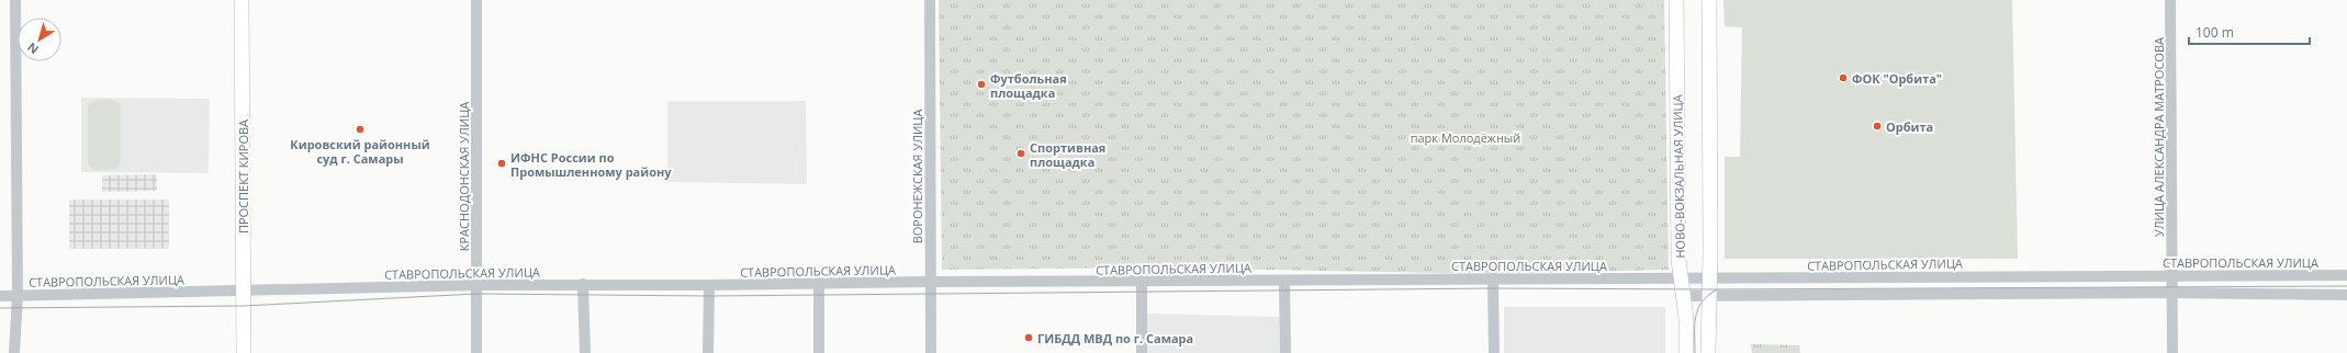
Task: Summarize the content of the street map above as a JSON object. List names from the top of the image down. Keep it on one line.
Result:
{"streets":{"main road":["ПРОСПЕКТ КИРОВА","НОВО-ВОКЗАЛЬНАЯ УЛИЦА"],"street":["УЛИЦА АЛЕКСАНДРА МАТРОСОВА","КРАСНОДОНСКАЯ УЛИЦА","ВОРОНЕЖСКАЯ УЛИЦА","СТАВРОПОЛЬСКАЯ УЛИЦА"]},"crossings":[["УЛИЦА АЛЕКСАНДРА МАТРОСОВА","СТАВРОПОЛЬСКАЯ УЛИЦА"],["ПРОСПЕКТ КИРОВА","СТАВРОПОЛЬСКАЯ УЛИЦА"],["КРАСНОДОНСКАЯ УЛИЦА","СТАВРОПОЛЬСКАЯ УЛИЦА"],["ВОРОНЕЖСКАЯ УЛИЦА","СТАВРОПОЛЬСКАЯ УЛИЦА"],["НОВО-ВОКЗАЛЬНАЯ УЛИЦА","СТАВРОПОЛЬСКАЯ УЛИЦА"]],"parks":["парк Молодёжный"],"places":["ФОК \"Орбита\"","Футбольная площадка","Орбита","Кировский районный суд г. Самары","Спортивная площадка","ИФНС России по Промышленному району","ГИБДД МВД по г. Самара"],"scale_bar":"100 m","north":"bottom left"}
